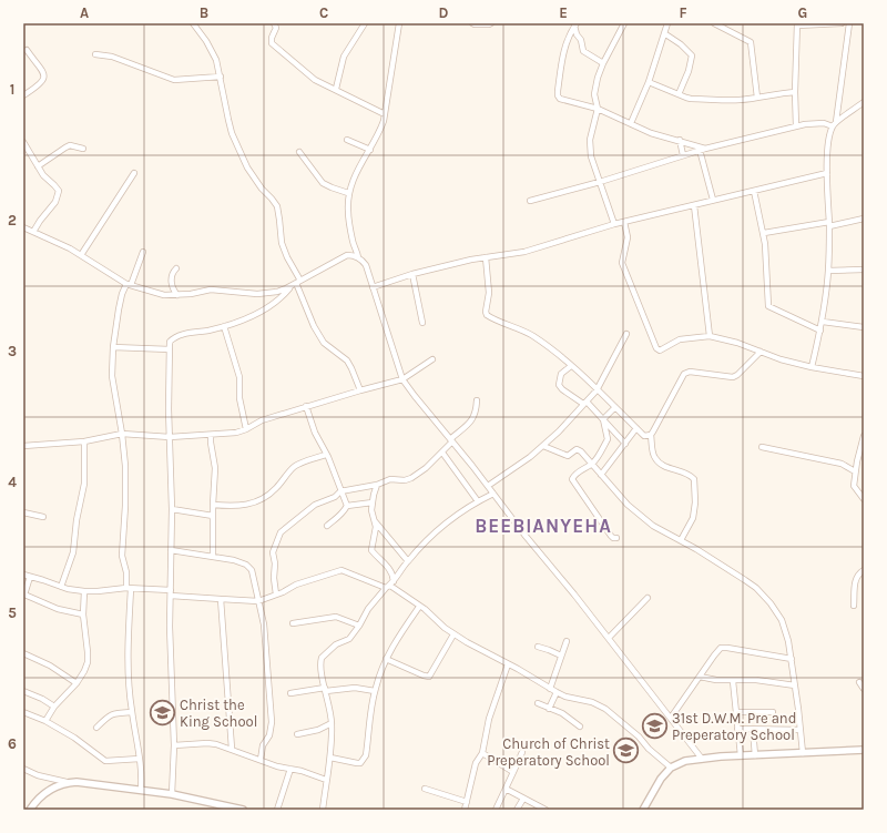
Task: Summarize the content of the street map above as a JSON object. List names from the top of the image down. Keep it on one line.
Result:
{"districts":["BEEBIANYEHA"],"places":{"school or university":["Christ the King School","31st D.W.M. Pre and Preperatory School","Church of Christ Preperatory School"]},"grid":{"columns":["A","B","C","D","E","F","G"],"rows":["1","2","3","4","5","6"]}}
